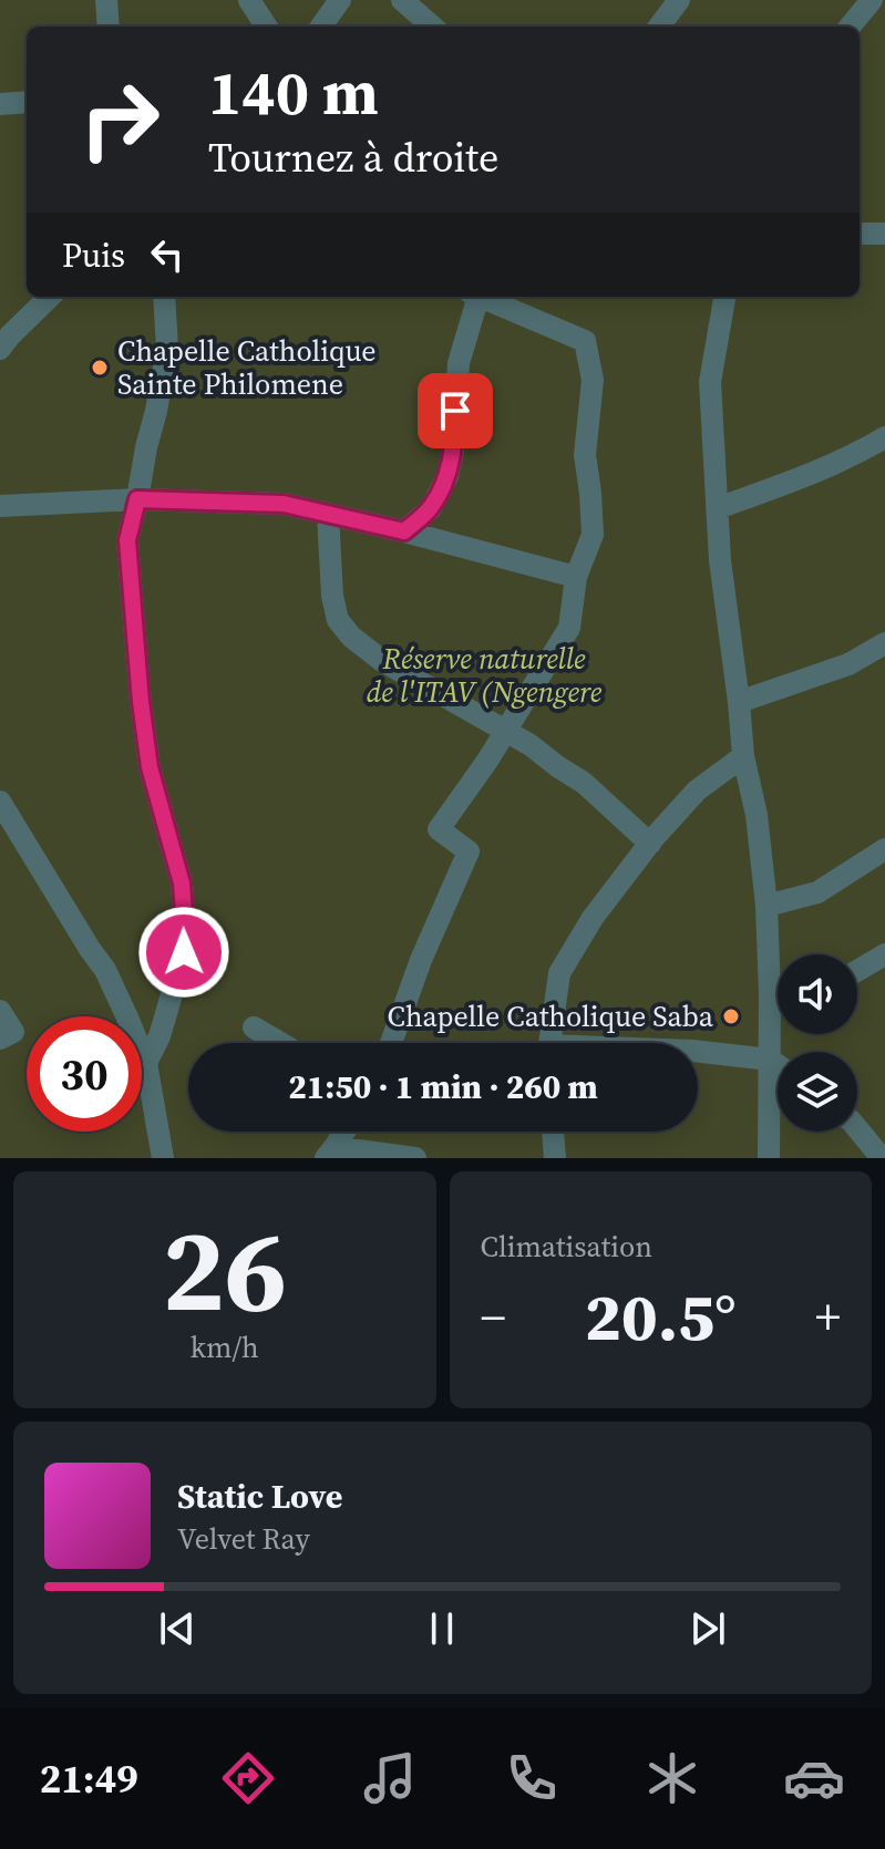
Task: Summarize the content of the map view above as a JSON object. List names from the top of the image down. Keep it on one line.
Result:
{"parks":["Réserve naturelle de l'ITAV (Ngengere"],"places":["Chapelle Catholique Sainte Philomene","Chapelle Catholique Saba"],"page":{"turn":["140 m","Tournez à droite"],"then":"Puis","limit":"30","trip":"21:50 · 1 min · 260 m","tile":[["26","km/h"],"Climatisation"],"heat":["−","20.5°","+"],"song":["Static Love","Velvet Ray"],"tabs":"21:49"}}
